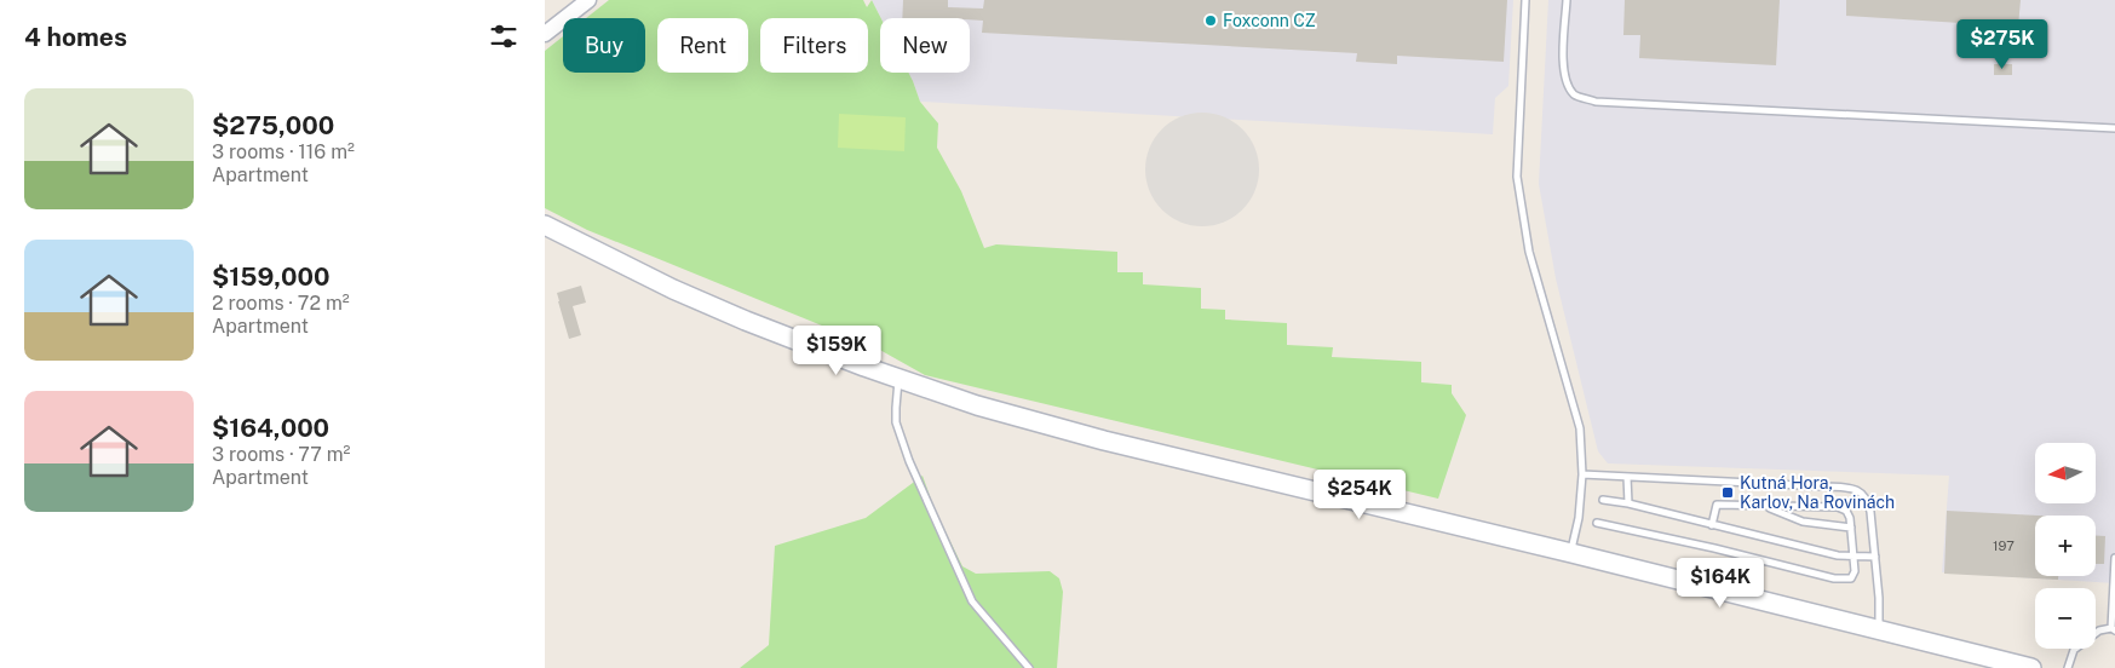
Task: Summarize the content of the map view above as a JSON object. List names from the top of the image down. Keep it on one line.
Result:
{"places":{"other":["Foxconn CZ"],"transit":["Kutná Hora, Karlov, Na Rovinách"]},"house_numbers":["197"],"north":"left","page":{"heading":"4 homes","chip":["Buy","Rent","Filters","New"],"price":["$275K","$159K","$254K","$164K"],"list":[{"name":"$275,000","note":"3 rooms · 116 m² · Apartment"},{"name":"$159,000","note":"2 rooms · 72 m² · Apartment"},{"name":"$164,000","note":"3 rooms · 77 m² · Apartment"}],"map_buttons":["+","−"]}}
